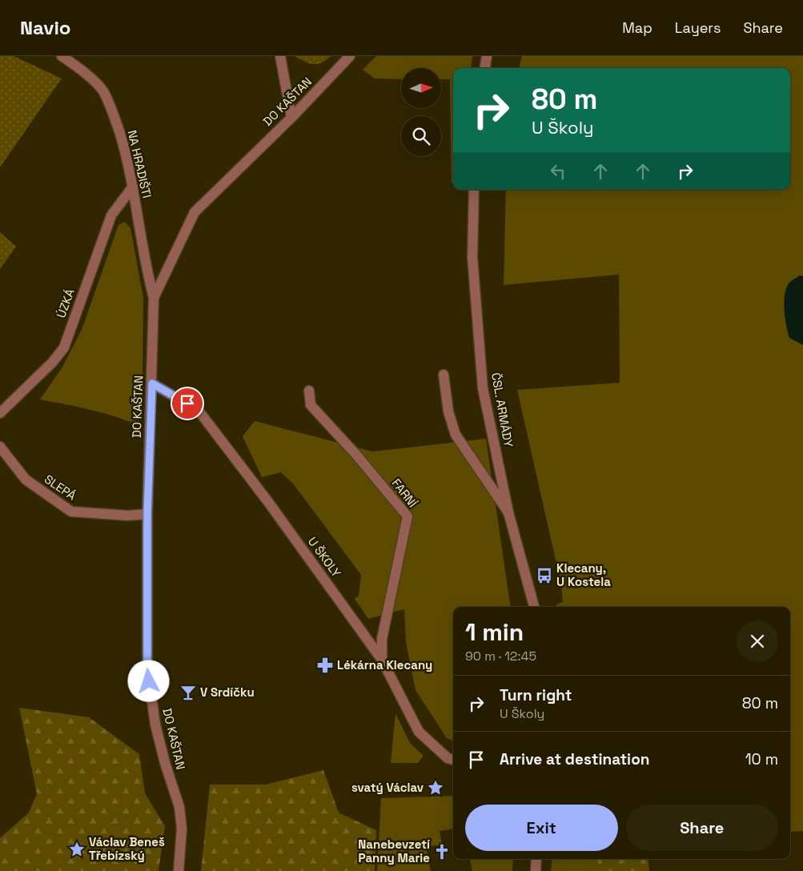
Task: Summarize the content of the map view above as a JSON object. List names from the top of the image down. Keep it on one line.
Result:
{"streets":{"street":["DO KAŠTAN","NA HRADIŠTI","ÚZKÁ","ČSL. ARMÁDY","SLEPÁ","FARNÍ","U ŠKOLY"]},"crossings":[["DO KAŠTAN","NA HRADIŠTI"],["DO KAŠTAN","SLEPÁ"],["DO KAŠTAN","U ŠKOLY"],["NA HRADIŠTI","ÚZKÁ"],["FARNÍ","U ŠKOLY"]],"places":{"bus stop":["Klecany, U Kostela"],"pharmacy":["Lékárna Klecany"],"bar":["V Srdíčku"],"place":["svatý Václav","Václav Beneš Třebízský"],"church":["Nanebevzetí Panny Marie"]},"north":"right","page":{"header":"Navio","nav":["Map","Layers","Share"],"turn":["80 m","U Školy"],"heading":["1 min","90 m · 12:45"],"list":[{"name":"Turn right","note":"U Školy","value":"80 m"},{"name":"Arrive at destination","value":"10 m"}],"buttons":["Exit","Share"]}}
